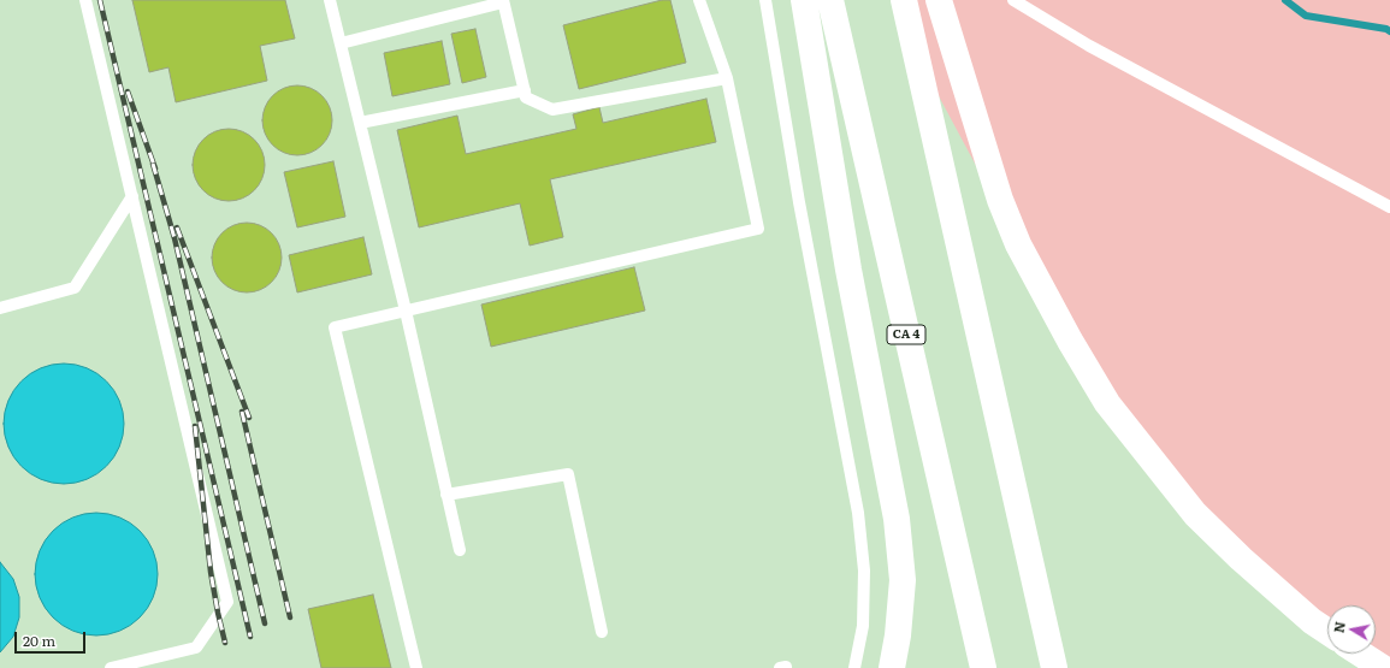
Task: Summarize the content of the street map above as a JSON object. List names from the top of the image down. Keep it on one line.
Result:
{"streets":{"highway":["CA 4"]},"scale_bar":"20 m","north":"left"}
